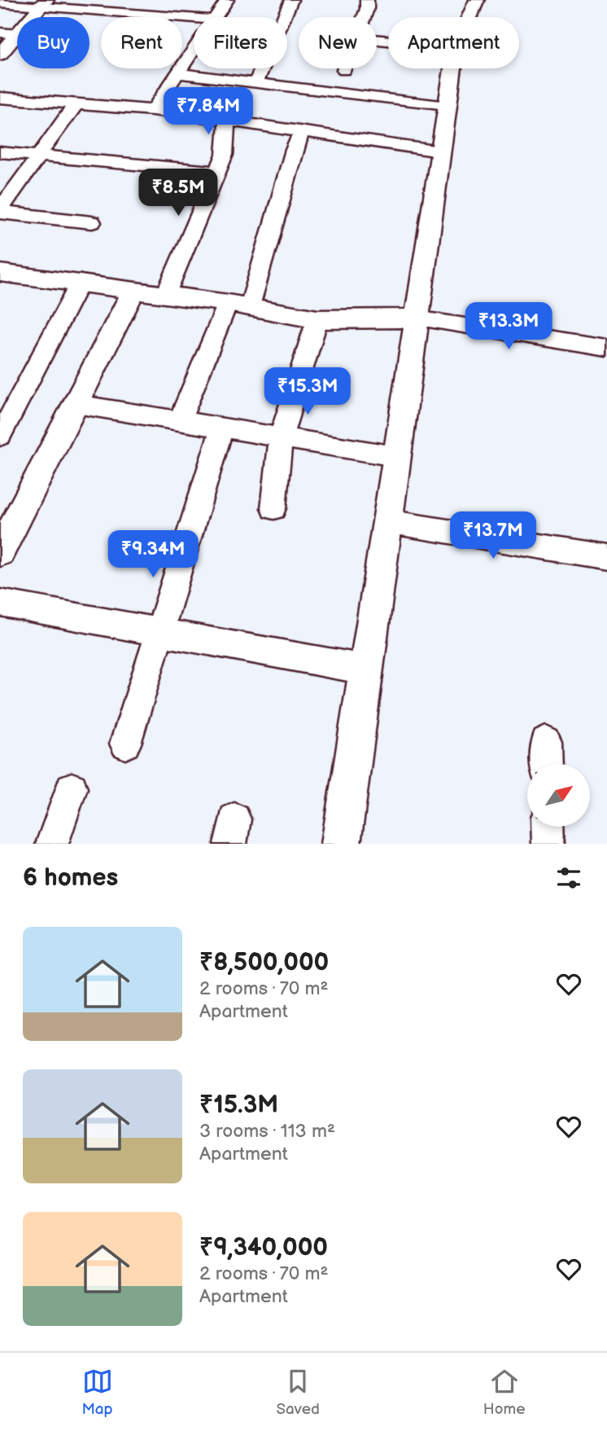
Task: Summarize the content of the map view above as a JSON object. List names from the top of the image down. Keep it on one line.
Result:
{"north":"top right","page":{"chip":["Buy","Rent","Filters","New","Apartment"],"price":["₹7.84M","₹8.5M","₹13.3M","₹15.3M","₹13.7M","₹9.34M"],"heading":"6 homes","list":[{"name":"₹8,500,000","note":"2 rooms · 70 m² · Apartment"},{"name":"₹15.3M","note":"3 rooms · 113 m² · Apartment"},{"name":"₹9,340,000","note":"2 rooms · 70 m² · Apartment"}],"tabs":["Map","Saved","Home"]}}
